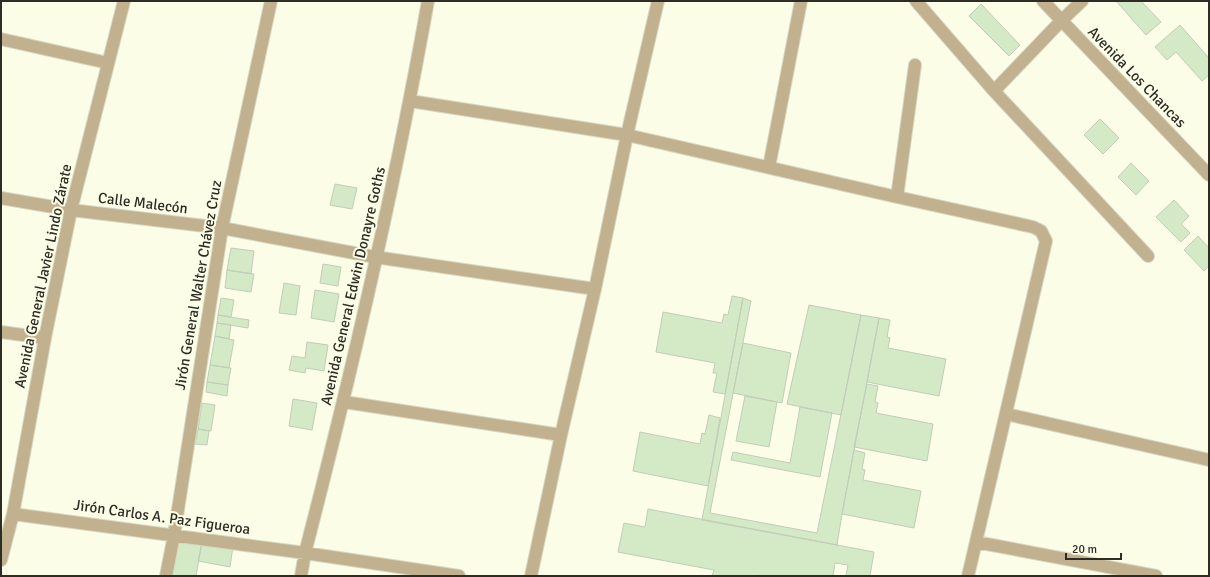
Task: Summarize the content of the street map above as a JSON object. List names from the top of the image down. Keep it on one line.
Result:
{"streets":{"street":["Avenida Los Chancas","Calle Malecón","Avenida General Javier Lindo Zárate","Jirón General Walter Chávez Cruz","Avenida General Edwin Donayre Goths","Jirón Carlos A. Paz Figueroa"]},"crossings":[["Calle Malecón","Avenida General Javier Lindo Zárate"],["Calle Malecón","Jirón General Walter Chávez Cruz"],["Calle Malecón","Avenida General Edwin Donayre Goths"],["Avenida General Javier Lindo Zárate","Jirón Carlos A. Paz Figueroa"],["Jirón General Walter Chávez Cruz","Jirón Carlos A. Paz Figueroa"],["Avenida General Edwin Donayre Goths","Jirón Carlos A. Paz Figueroa"]],"scale_bar":"20 m"}
